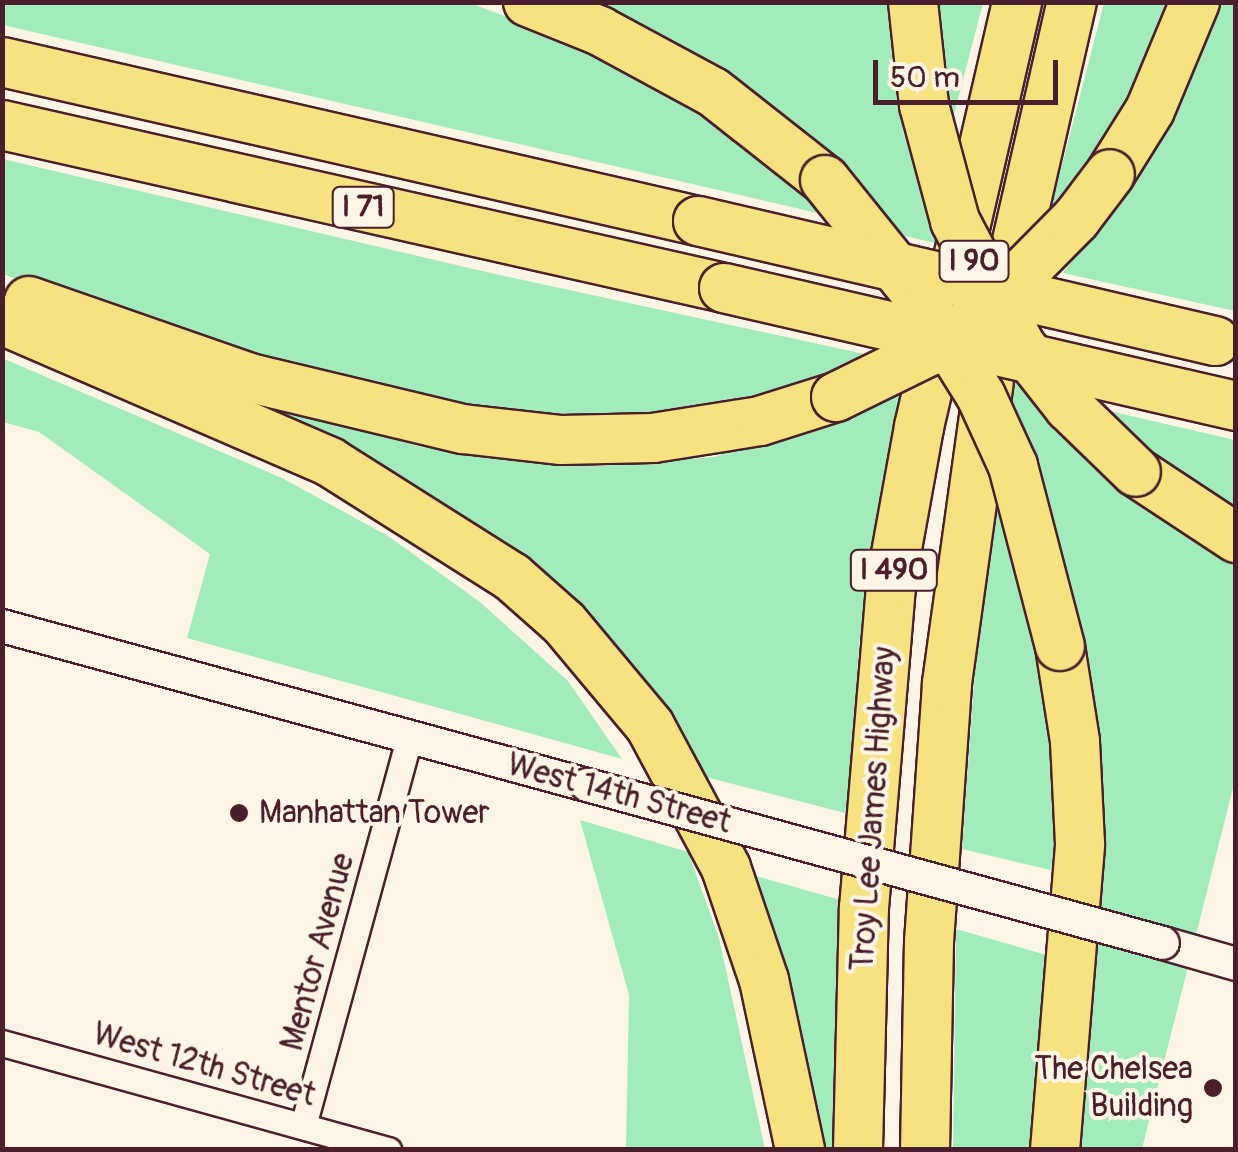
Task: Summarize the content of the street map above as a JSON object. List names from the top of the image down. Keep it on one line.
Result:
{"streets":{"highway":["I 71","I 90","I 490","Troy Lee James Highway"],"street":["West 14th Street","Mentor Avenue","West 12th Street"]},"crossings":[["West 14th Street","Mentor Avenue"],["Mentor Avenue","West 12th Street"]],"places":["Manhattan Tower","The Chelsea Building"],"scale_bar":"50 m"}
